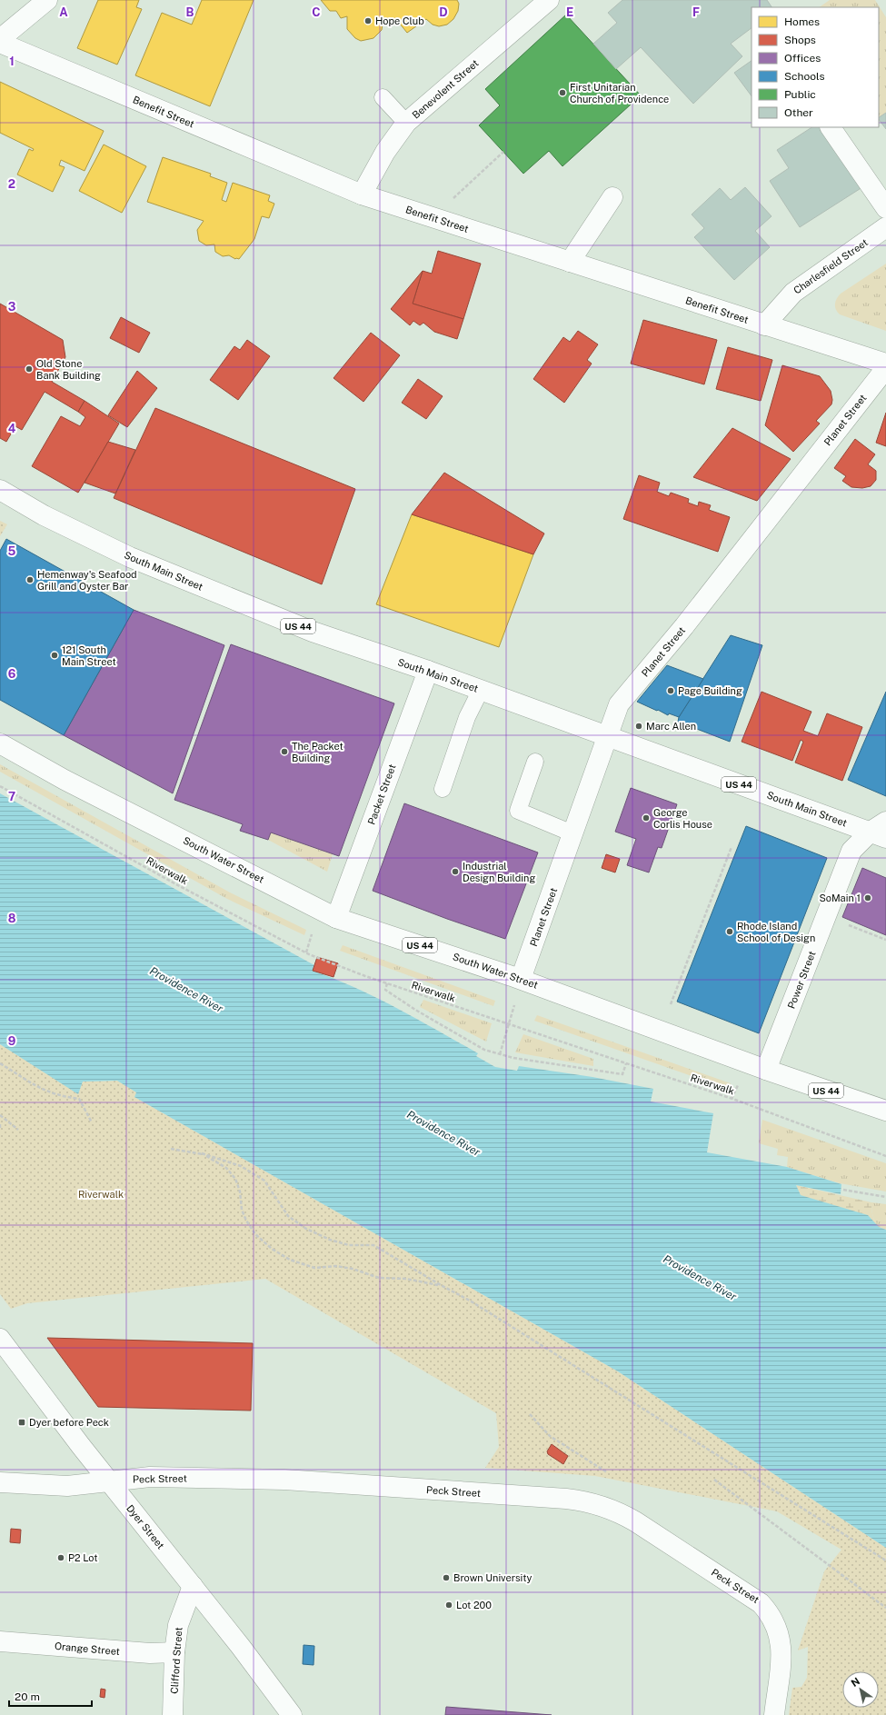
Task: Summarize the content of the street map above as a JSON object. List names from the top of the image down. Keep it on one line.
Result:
{"streets":{"street":["Benevolent Street","Benefit Street","Charlesfield Street","Planet Street","South Main Street","US 44","Packet Street","South Water Street","Power Street","Peck Street","Dyer Street","Orange Street","Clifford Street"],"path":["Riverwalk"]},"crossings":[["Benevolent Street","Benefit Street"],["Benefit Street","Charlesfield Street"],["Planet Street","South Main Street"],["Planet Street","South Water Street"],["South Main Street","Packet Street"],["South Main Street","Power Street"],["Packet Street","South Water Street"],["South Water Street","Power Street"],["Peck Street","Dyer Street"],["Dyer Street","Clifford Street"],["Orange Street","Clifford Street"]],"water":["Providence River"],"parks":["Riverwalk"],"places":{"other":["Hope Club","First Unitarian Church of Providence","Old Stone Bank Building","Hemenway's Seafood Grill and Oyster Bar","121 South Main Street","Page Building","Marc Allen","The Packet Building","George Corlis House","Industrial Design Building","SoMain 1","Rhode Island School of Design","P2 Lot","Brown University","Lot 200"],"transit":["Dyer before Peck"]},"legend":["Homes","Shops","Offices","Schools","Public","Other"],"scale_bar":"20 m","north":"top left","grid":{"columns":["A","B","C","D","E","F"],"rows":["1","2","3","4","5","6","7","8","9"]}}
